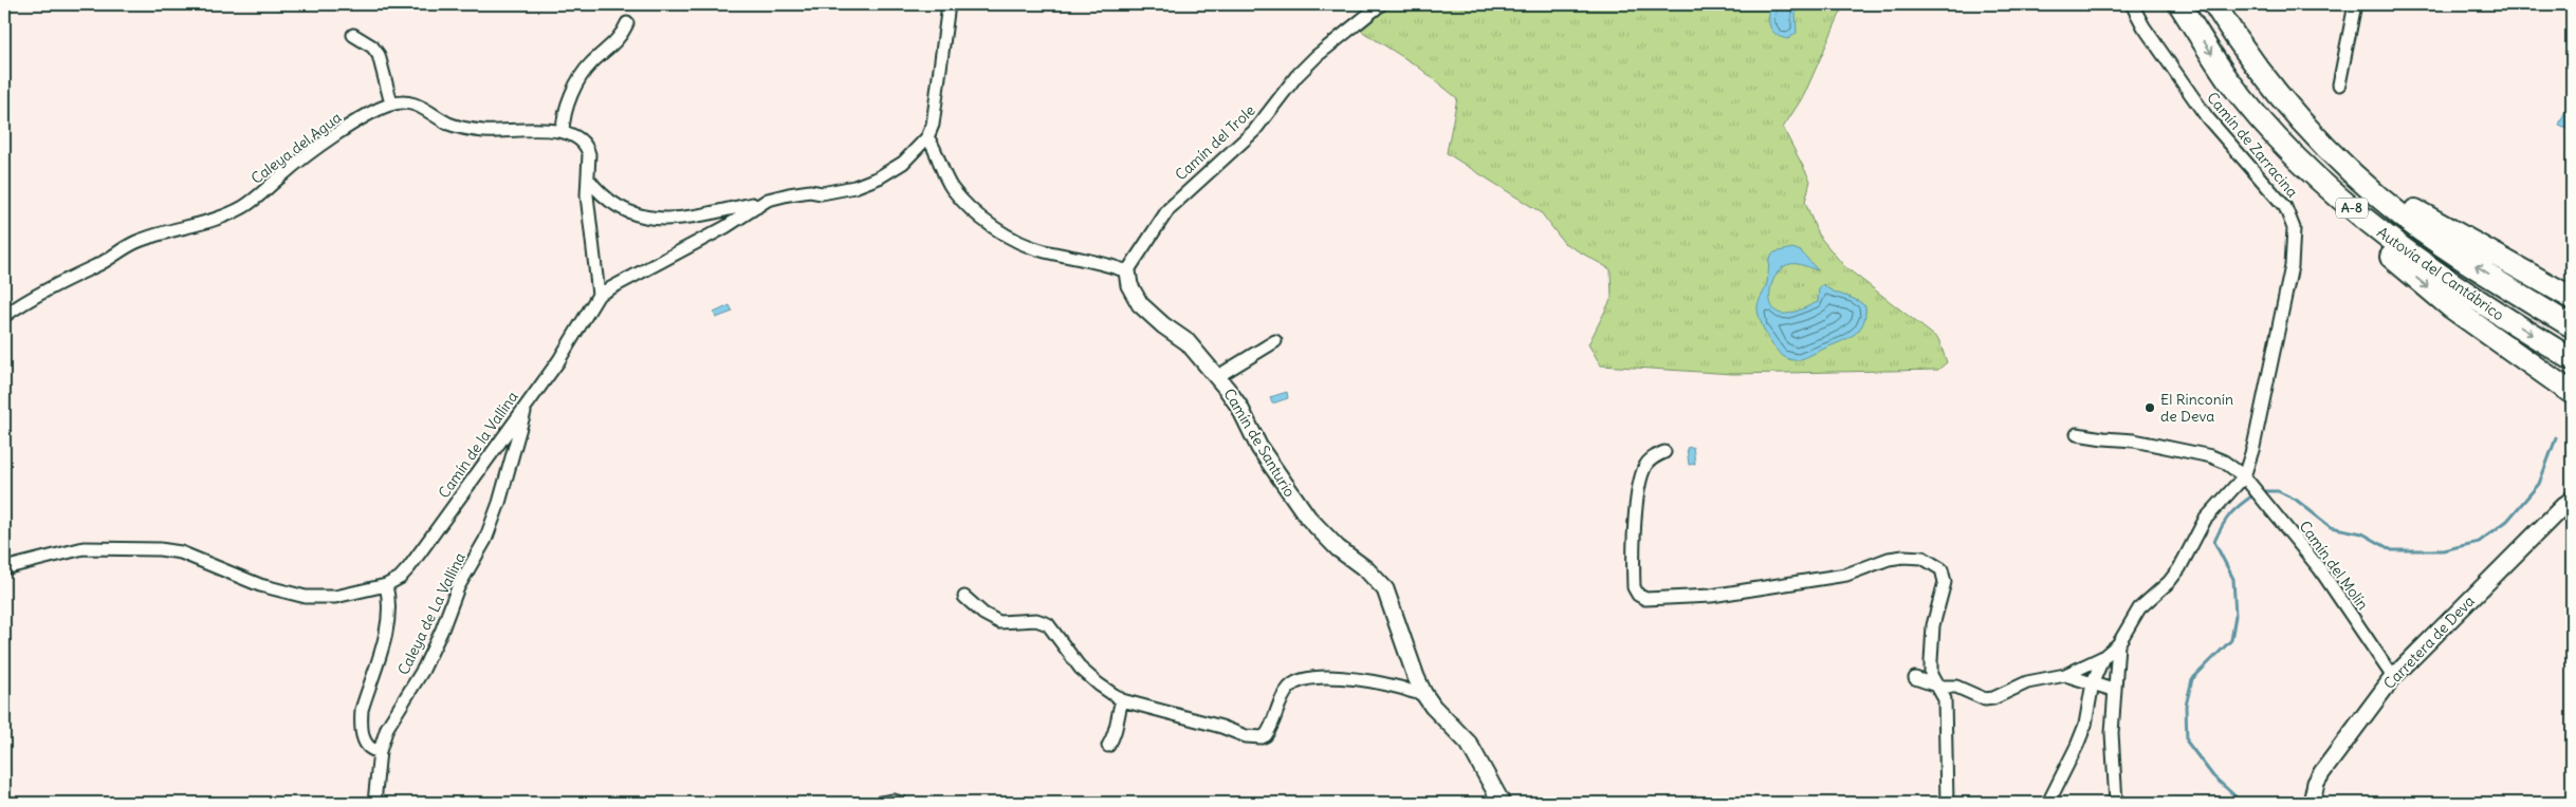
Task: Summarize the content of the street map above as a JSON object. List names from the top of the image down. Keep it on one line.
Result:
{"streets":{"highway":["A-8","Autovía del Cantábrico"],"street":["Camín del Trole","Camín de Zarracina","Caleya del Agua","Camín de Santurio","Camín de la Vallina","Camín del Molín","Caleya de La Vallina","Carretera de Deva"]},"crossings":[["Camín del Trole","Camín de Santurio"],["Camín de Zarracina","Camín del Molín"],["Camín de la Vallina","Caleya de La Vallina"],["Camín del Molín","Carretera de Deva"]],"places":["El Rinconín de Deva"]}
